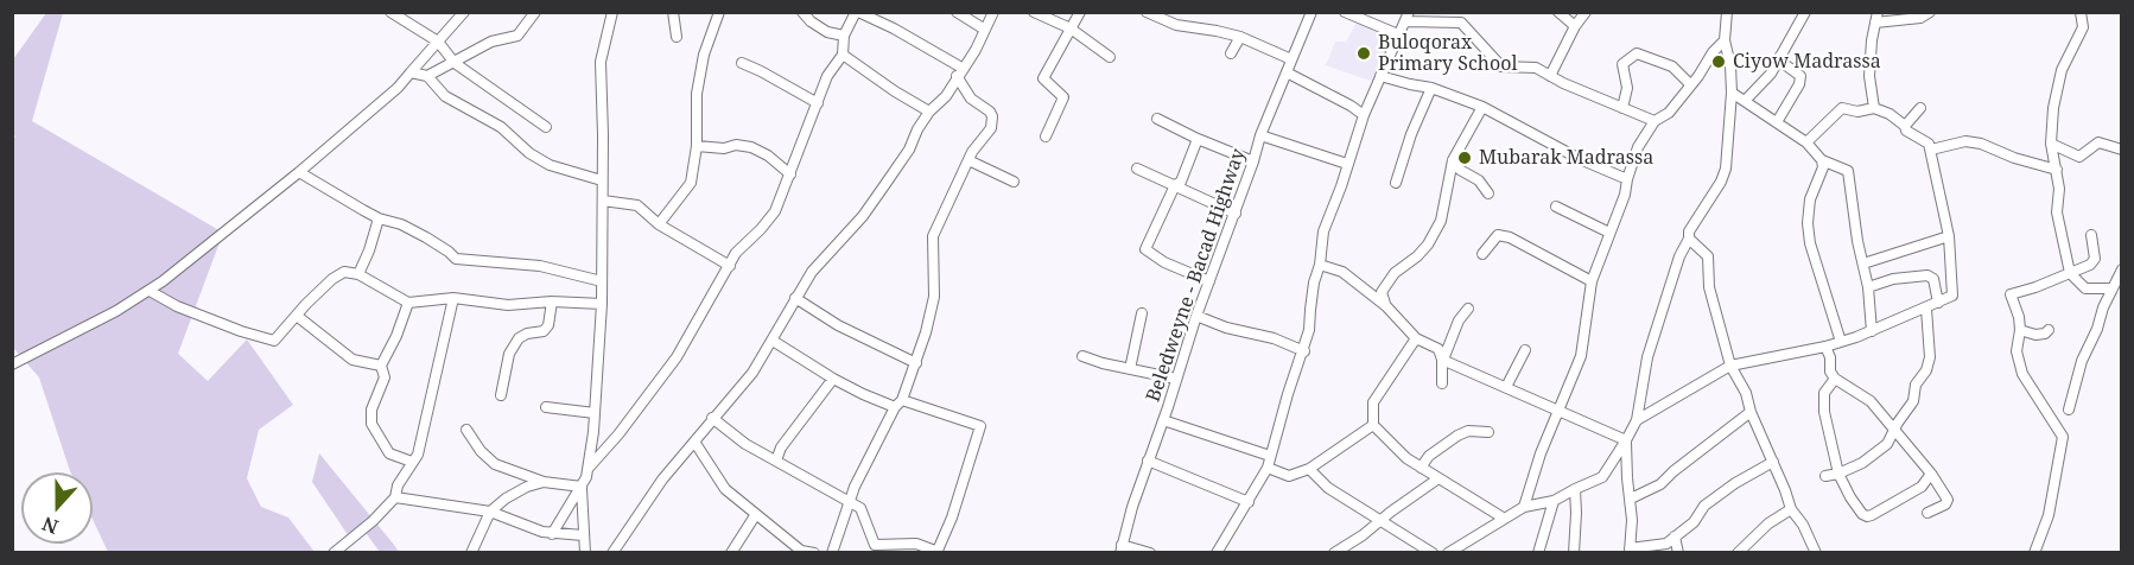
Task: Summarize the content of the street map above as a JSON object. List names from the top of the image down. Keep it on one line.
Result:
{"streets":{"street":["Beledweyne - Bacad Highway"]},"places":["Buloqorax Primary School","Ciyow Madrassa","Mubarak Madrassa"],"north":"bottom"}
